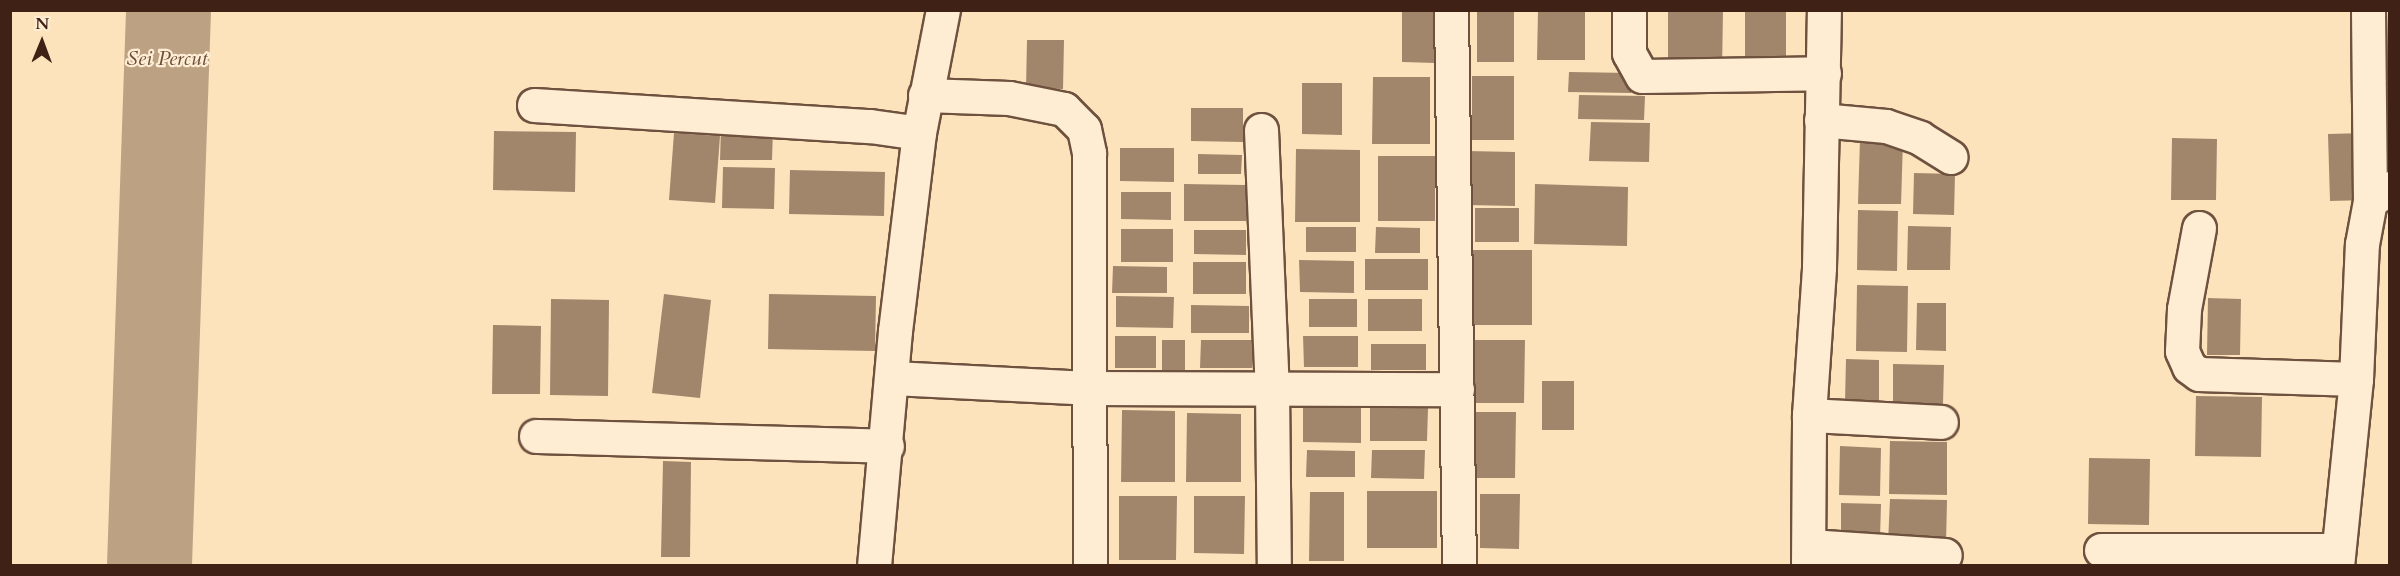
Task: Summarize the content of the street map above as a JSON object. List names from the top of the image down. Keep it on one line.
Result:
{"water":["Sei Percut"],"north":"top"}
